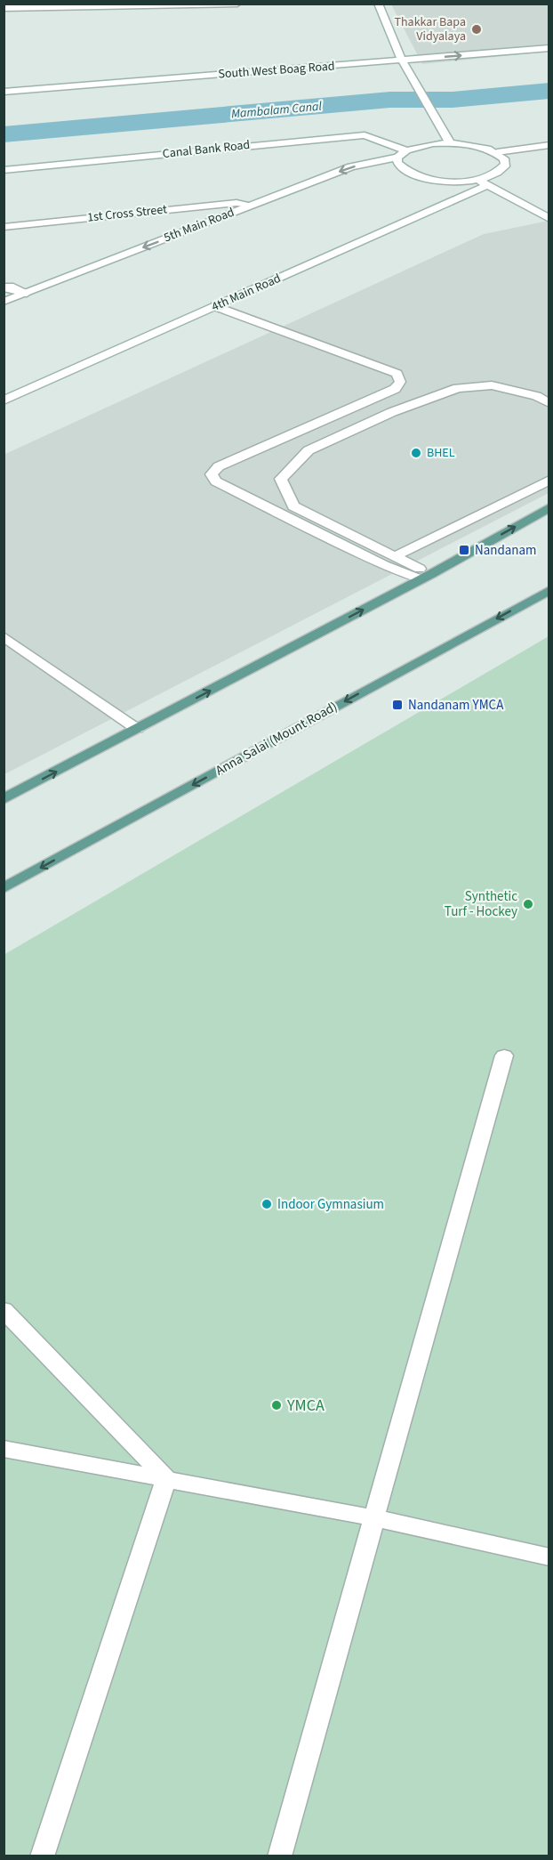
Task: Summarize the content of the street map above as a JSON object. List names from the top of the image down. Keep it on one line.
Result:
{"streets":{"main road":["Anna Salai (Mount Road)"],"street":["South West Boag Road","Canal Bank Road","1st Cross Street","5th Main Road","4th Main Road"]},"crossings":[["1st Cross Street","5th Main Road"]],"one_way":["5th Main Road"],"water":["Mambalam Canal"],"places":{"other":["Thakkar Bapa Vidyalaya","BHEL","Synthetic Turf - Hockey","Indoor Gymnasium","YMCA"],"transit":["Nandanam","Nandanam YMCA"]}}
